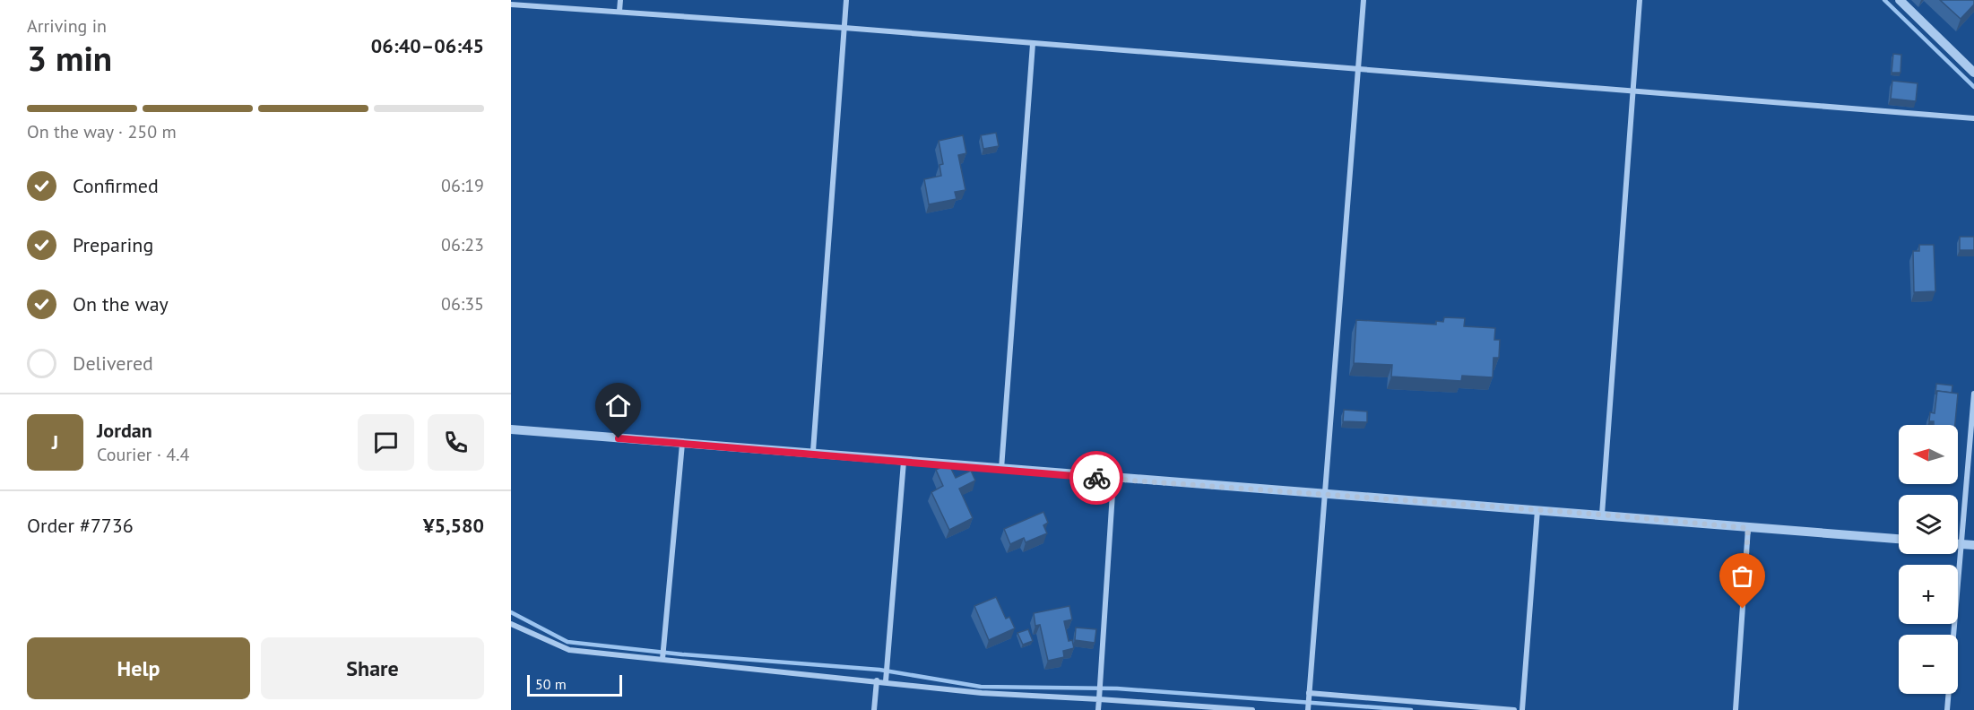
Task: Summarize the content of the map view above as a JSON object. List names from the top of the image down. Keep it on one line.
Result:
{"scale_bar":"50 m","north":"left","page":{"heading":["3 min","Arriving in","06:40–06:45"],"panel":["Jordan","Courier · 4.4","Order #7736","¥5,580"],"bar":"On the way · 250 m","list":[["Confirmed","06:19"],["Preparing","06:23"],["On the way","06:35"],"Delivered"],"round":"J","map_buttons":["+","−"],"buttons":["Help","Share"],"scale":"50 m"}}
